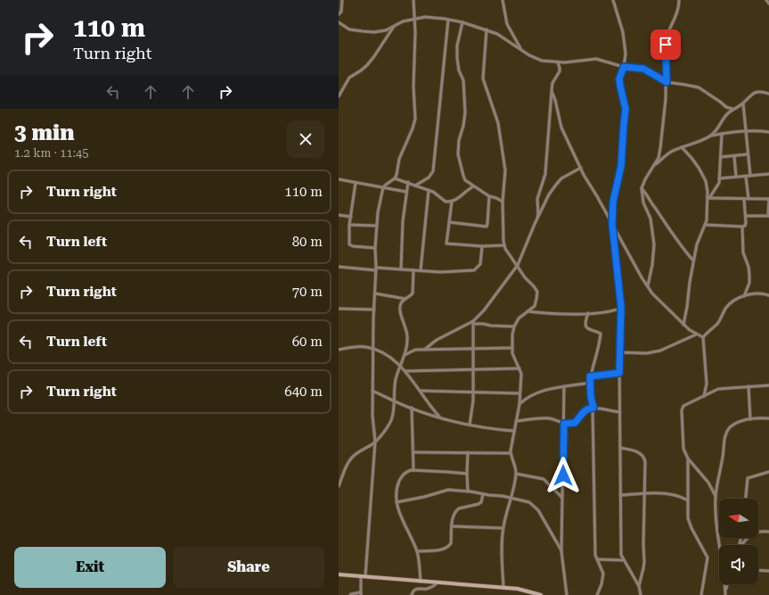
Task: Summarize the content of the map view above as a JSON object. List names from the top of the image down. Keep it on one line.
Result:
{"north":"left","page":{"turn":["110 m","Turn right"],"heading":["3 min","1.2 km · 11:45"],"list":[{"name":"Turn right","value":"110 m"},{"name":"Turn left","value":"80 m"},{"name":"Turn right","value":"70 m"},{"name":"Turn left","value":"60 m"},{"name":"Turn right","value":"640 m"}],"buttons":["Exit","Share"]}}
